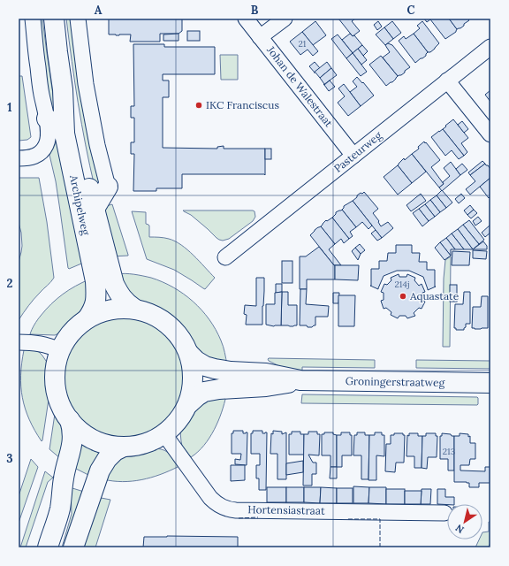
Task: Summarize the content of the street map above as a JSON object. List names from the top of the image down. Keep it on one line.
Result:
{"streets":{"main road":["Archipelweg","Groningerstraatweg"],"street":["Johan de Walestraat","Pasteurweg","Hortensiastraat"]},"crossings":[["Johan de Walestraat","Pasteurweg"]],"places":["IKC Franciscus","Aquastate"],"house_numbers":["21","214j","213"],"north":"bottom left","grid":{"columns":["A","B","C"],"rows":["1","2","3"]}}
